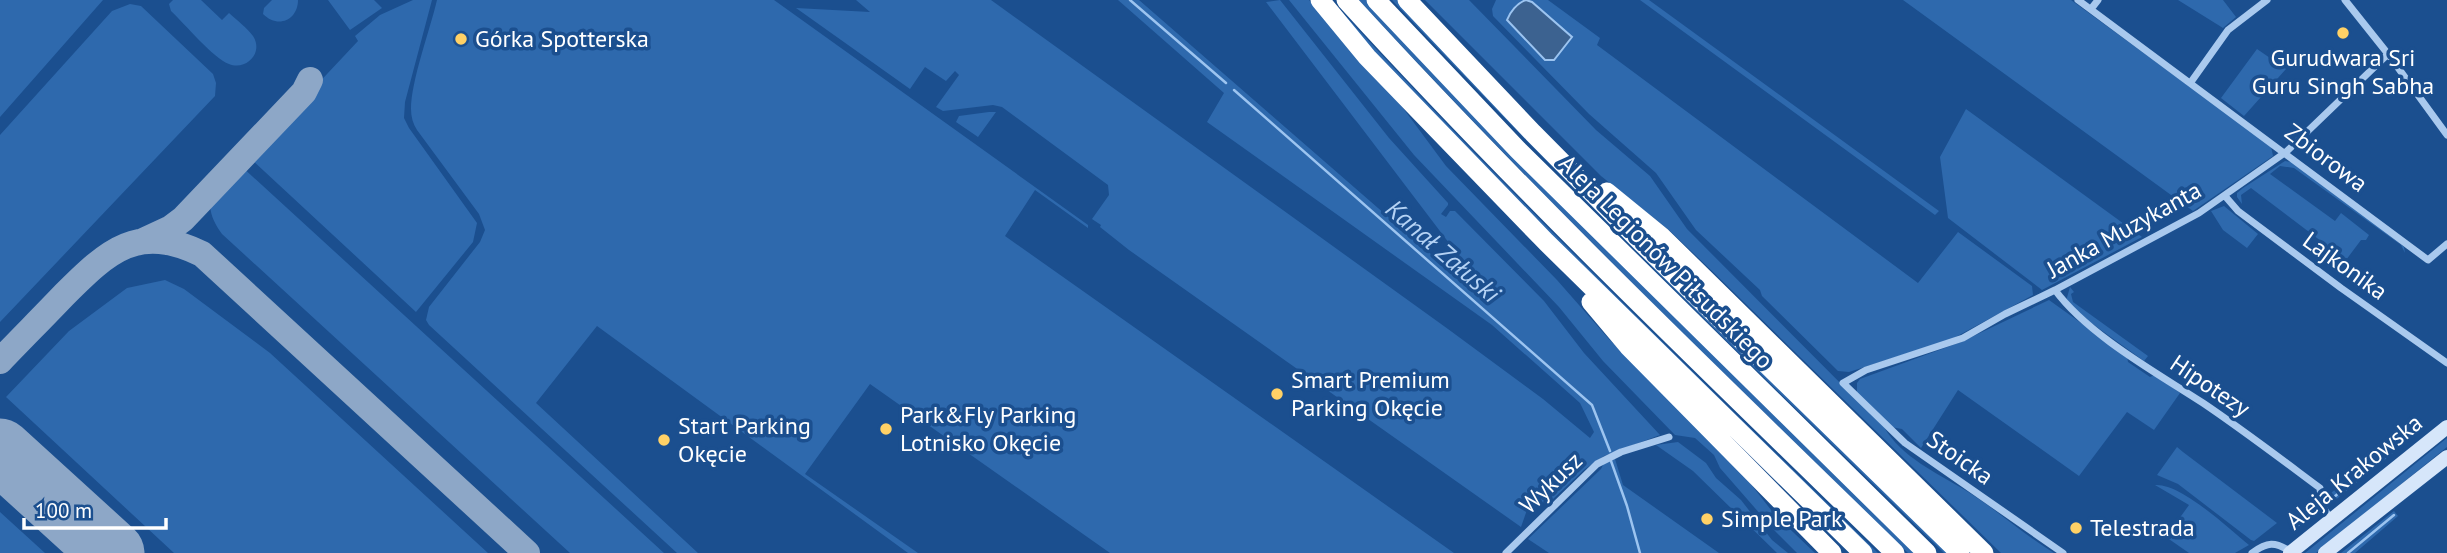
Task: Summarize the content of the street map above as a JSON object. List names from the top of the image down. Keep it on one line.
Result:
{"streets":{"highway":["Aleja Legionów Piłsudskiego"],"main road":["Aleja Krakowska"],"street":["Zbiorowa","Janka Muzykanta","Lajkonika","Hipotezy","Stoicka","Wykusz"]},"crossings":[["Zbiorowa","Janka Muzykanta"],["Janka Muzykanta","Lajkonika"],["Janka Muzykanta","Hipotezy"],["Janka Muzykanta","Stoicka"],["Hipotezy","Aleja Krakowska"]],"water":["Kanał Załuski"],"places":["Gurudwara Sri Guru Singh Sabha","Górka Spotterska","Smart Premium Parking Okęcie","Park&Fly Parking Lotnisko Okęcie","Start Parking Okęcie","Simple Park","Telestrada"],"scale_bar":"100 m"}
